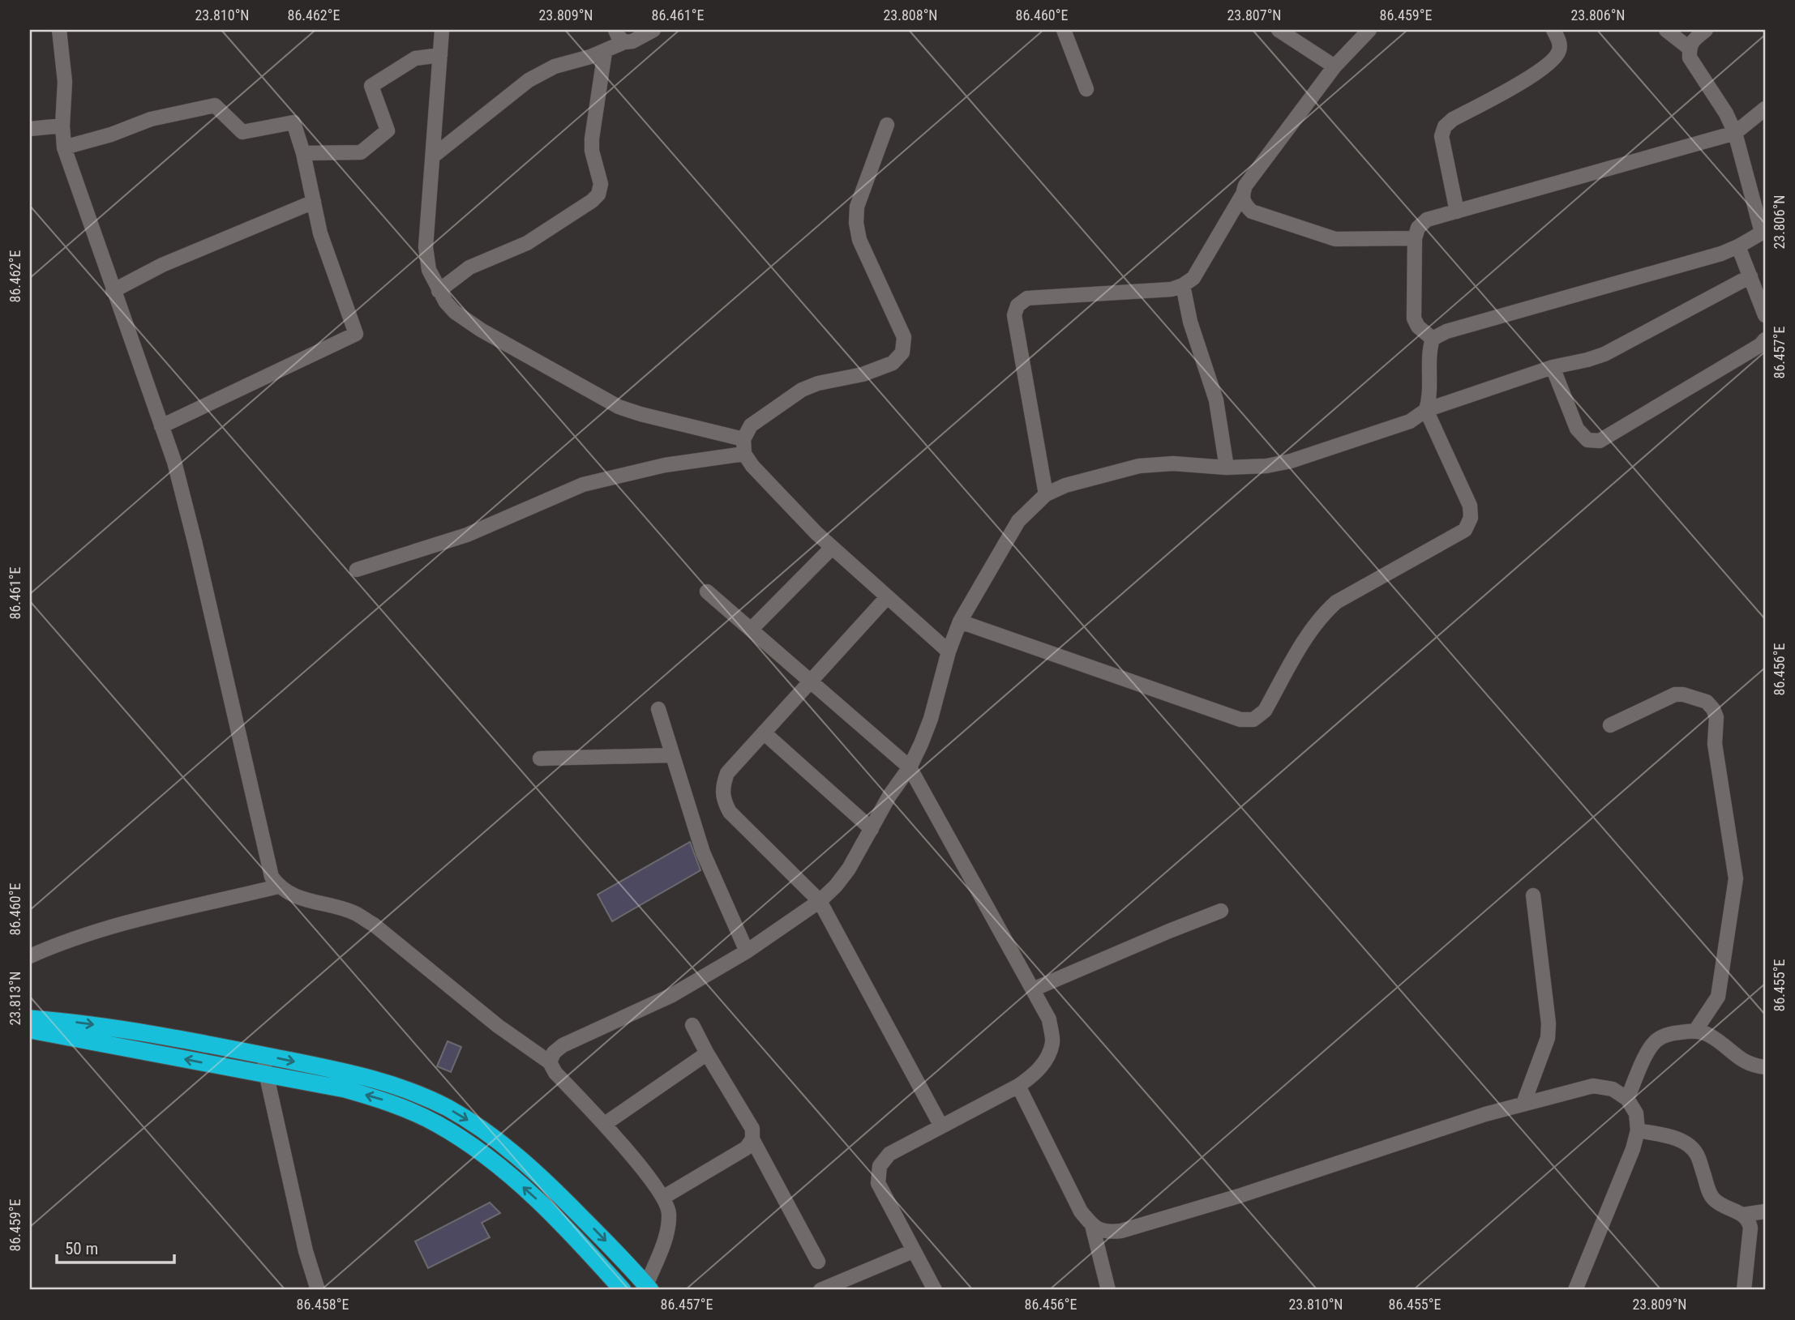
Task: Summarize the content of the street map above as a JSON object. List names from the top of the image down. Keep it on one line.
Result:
{"scale_bar":"50 m","coordinates":["23.810°N","86.462°E","23.809°N","86.461°E","23.808°N","86.460°E","23.807°N","86.459°E","23.806°N","86.457°E","86.456°E","86.455°E","23.813°N","86.458°E"]}
